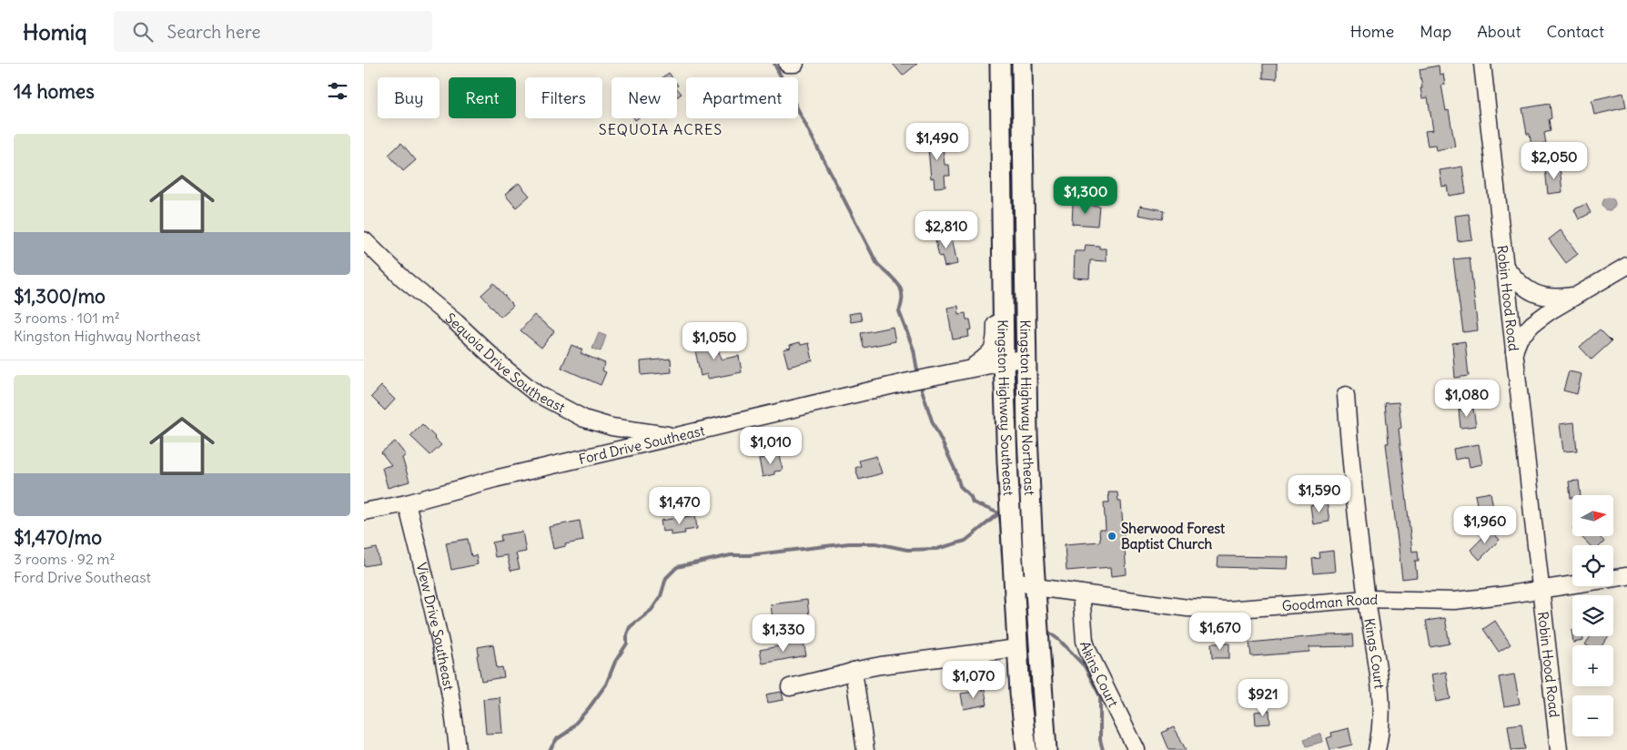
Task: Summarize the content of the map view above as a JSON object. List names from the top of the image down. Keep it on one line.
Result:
{"streets":{"main road":["Kingston Highway Southeast","Kingston Highway Northeast"],"street":["Robin Hood Road","Sequoia Drive Southeast","Ford Drive Southeast","Goodman Road","View Drive Southeast","Kings Court","Akins Court"]},"crossings":[["Robin Hood Road","Goodman Road"],["Sequoia Drive Southeast","Ford Drive Southeast"],["Kingston Highway Southeast","Ford Drive Southeast"],["Kingston Highway Southeast","Goodman Road"],["Kingston Highway Northeast","Ford Drive Southeast"],["Kingston Highway Northeast","Goodman Road"],["Ford Drive Southeast","View Drive Southeast"],["Goodman Road","Kings Court"],["Goodman Road","Akins Court"]],"districts":["SEQUOIA ACRES"],"places":["Sherwood Forest Baptist Church"],"north":"right","page":{"header":"Homiq","search":"Search here","nav":["Home","Map","About","Contact"],"heading":"14 homes","chip":["Buy","Rent","Filters","New","Apartment"],"list":[{"name":"$1,300/mo","note":"3 rooms · 101 m² · Kingston Highway Northeast"},{"name":"$1,470/mo","note":"3 rooms · 92 m² · Ford Drive Southeast"}],"price":["$1,490","$2,050","$1,300","$2,810","$1,050","$1,080","$1,010","$1,590","$1,470","$1,960","$1,670","$1,330","$1,070","$921"],"map_buttons":["+","−"]}}
